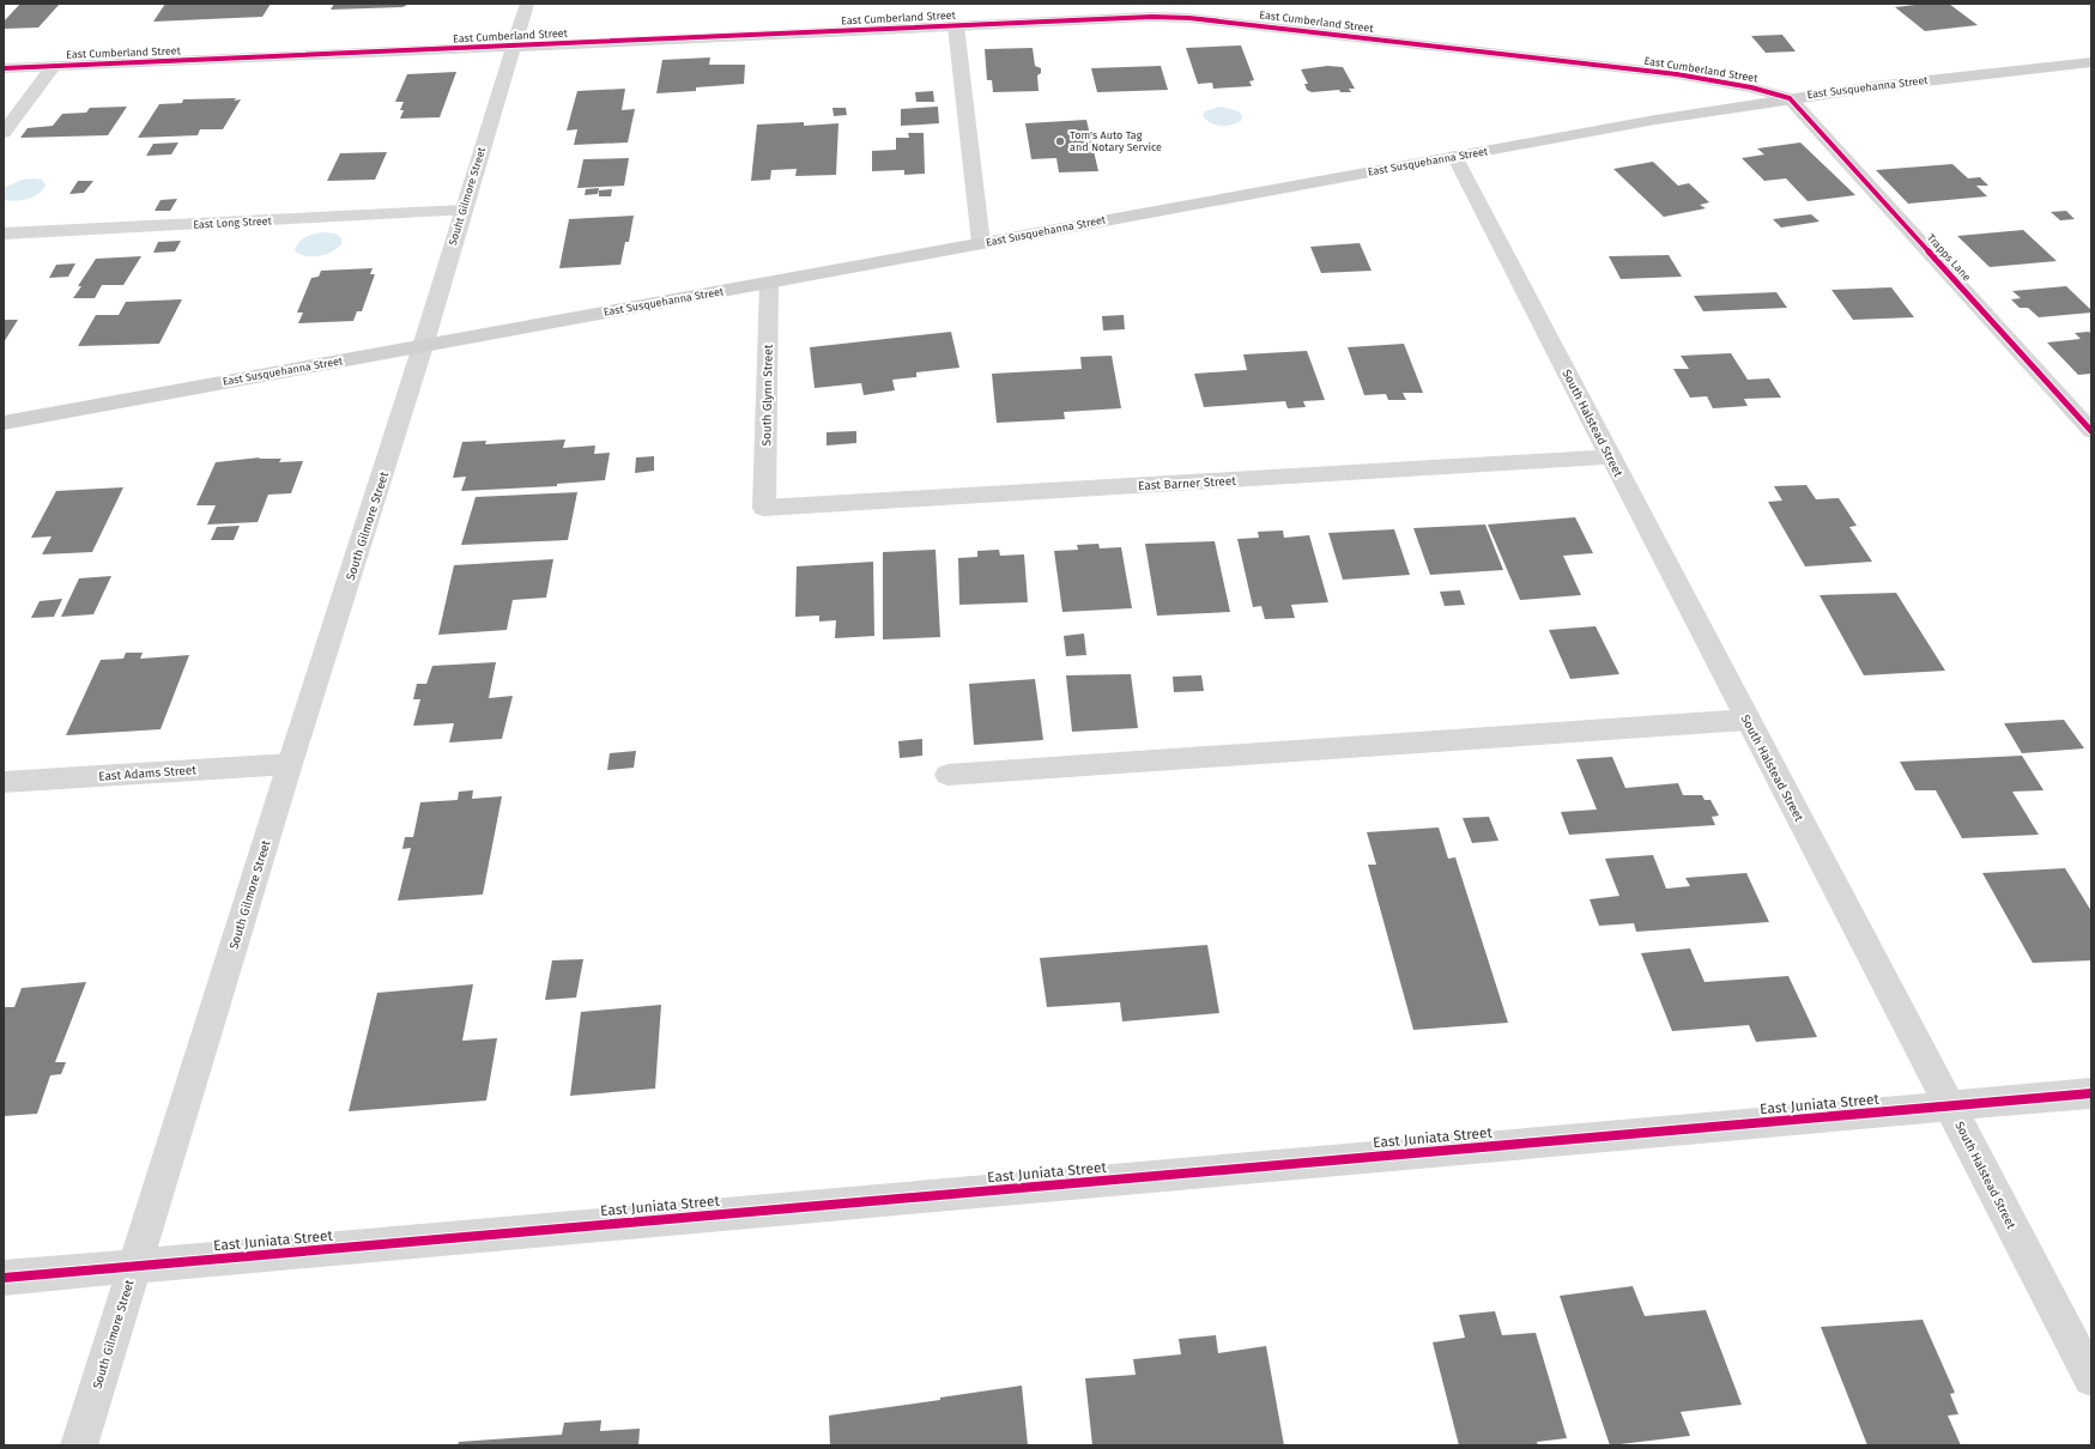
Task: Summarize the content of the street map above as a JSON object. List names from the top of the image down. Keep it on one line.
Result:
{"streets":{"main road":["East Susquehanna Street"],"street":["East Cumberland Street","Souht Gilmore Street","East Long Street","Trapps Lane","South Glynn Street","South Halstead Street","East Barner Street","South Gilmore Street","East Adams Street","East Juniata Street"]},"crossings":[["East Cumberland Street","East Susquehanna Street"],["East Cumberland Street","Souht Gilmore Street"],["East Cumberland Street","Trapps Lane"],["East Susquehanna Street","Souht Gilmore Street"],["East Susquehanna Street","Trapps Lane"],["East Susquehanna Street","South Glynn Street"],["East Susquehanna Street","South Halstead Street"],["East Susquehanna Street","South Gilmore Street"],["Souht Gilmore Street","East Long Street"],["Souht Gilmore Street","South Gilmore Street"],["South Glynn Street","East Barner Street"],["South Halstead Street","East Barner Street"],["South Halstead Street","East Juniata Street"],["South Gilmore Street","East Adams Street"],["South Gilmore Street","East Juniata Street"]],"places":["Tom's Auto Tag and Notary Service"]}
